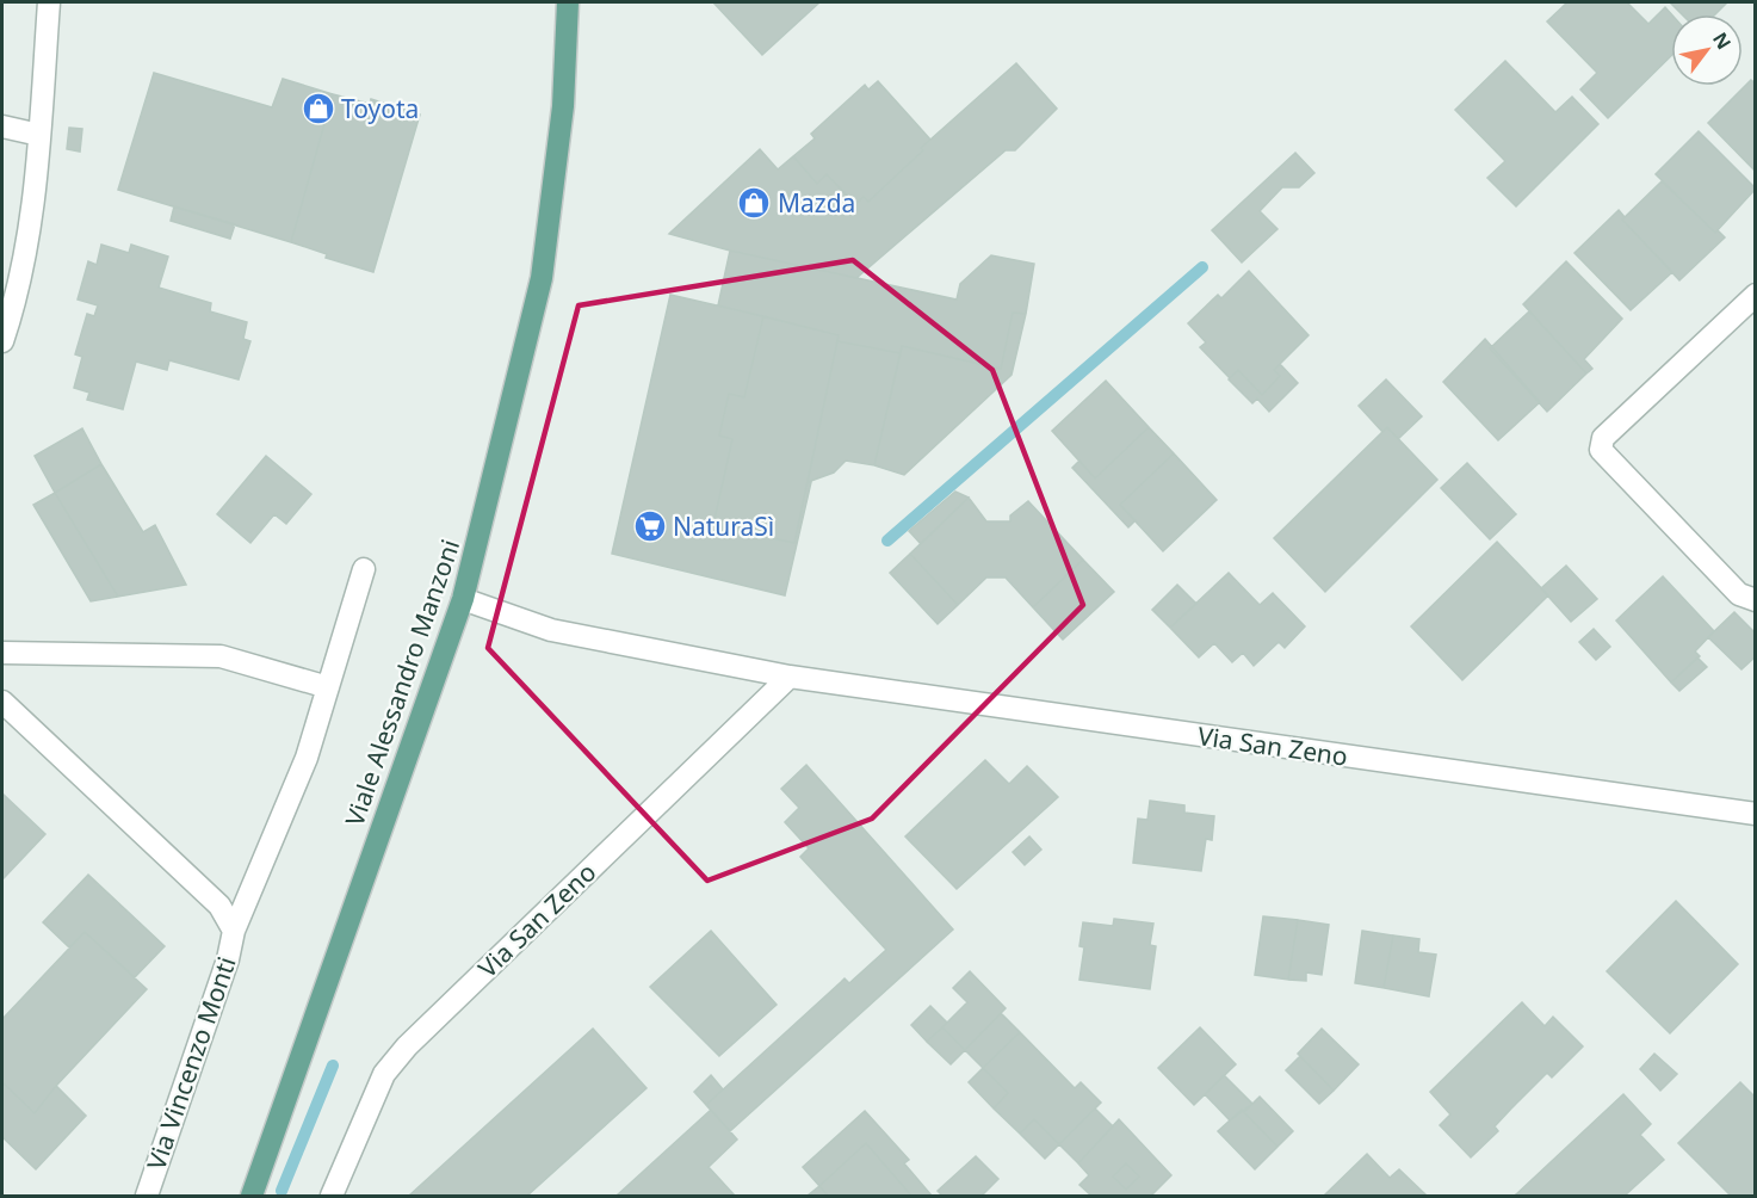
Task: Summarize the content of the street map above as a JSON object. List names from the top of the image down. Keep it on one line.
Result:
{"streets":{"main road":["Viale Alessandro Manzoni"],"street":["Via San Zeno","Via Vincenzo Monti"]},"crossings":[["Viale Alessandro Manzoni","Via San Zeno"]],"places":{"shop":["Toyota","Mazda"],"supermarket":["NaturaSì"]},"north":"top right"}
